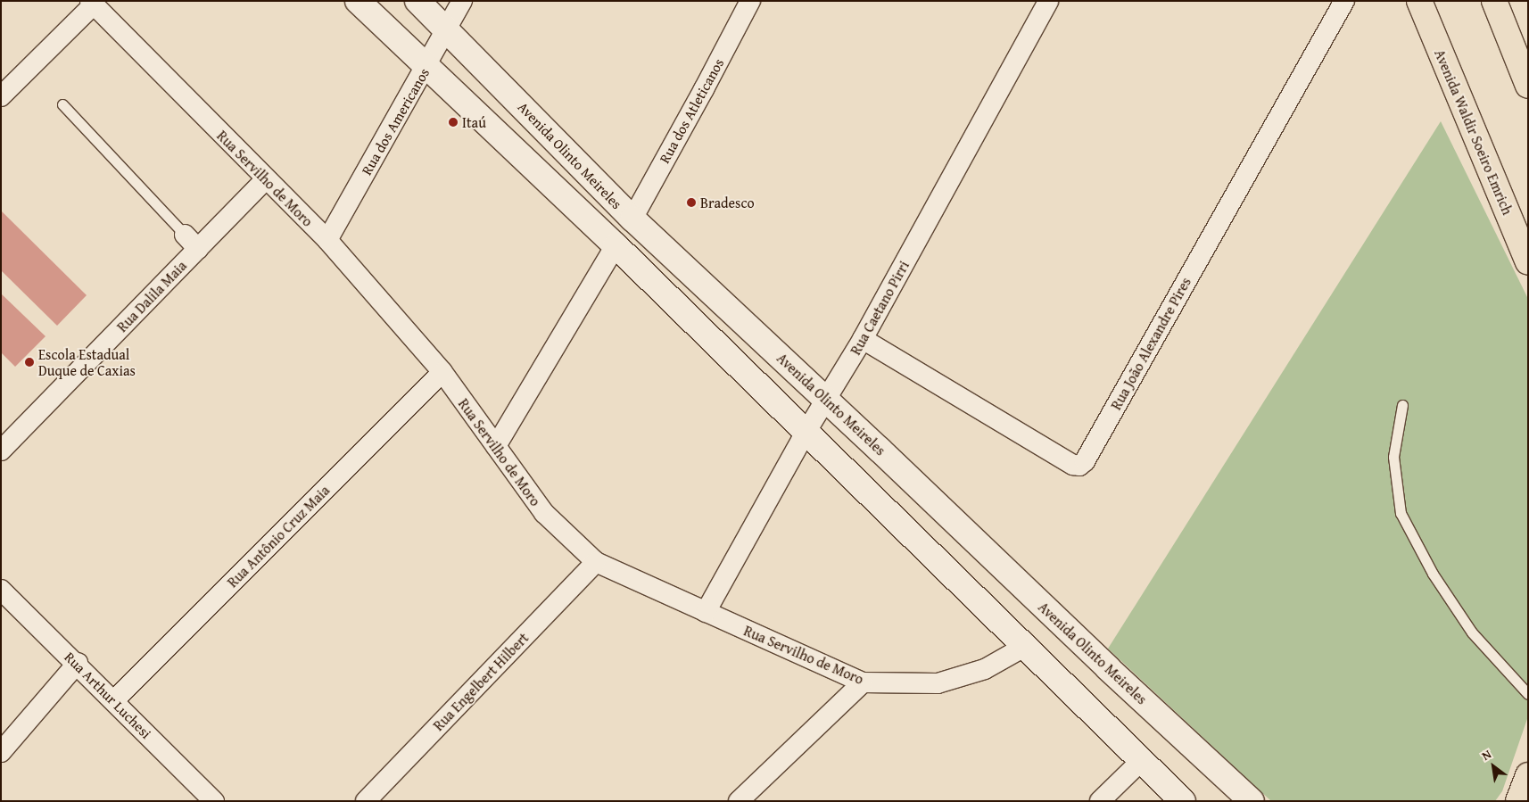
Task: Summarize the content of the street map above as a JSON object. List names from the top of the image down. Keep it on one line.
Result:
{"streets":{"main road":["Avenida Waldir Soeiro Emrich","Avenida Olinto Meireles"],"street":["Rua dos Atleticanos","Rua dos Americanos","Rua Servilho de Moro","Rua Dalila Maia","Rua Caetano Pirri","Rua João Alexandre Pires","Rua Antônio Cruz Maia","Rua Engelbert Hilbert","Rua Arthur Luchesi"]},"crossings":[["Rua dos Atleticanos","Avenida Olinto Meireles"],["Rua dos Americanos","Avenida Olinto Meireles"],["Rua dos Americanos","Rua Servilho de Moro"],["Avenida Olinto Meireles","Rua Caetano Pirri"],["Rua Servilho de Moro","Rua Dalila Maia"],["Rua Servilho de Moro","Rua Caetano Pirri"],["Rua Servilho de Moro","Rua Antônio Cruz Maia"],["Rua Servilho de Moro","Rua Engelbert Hilbert"],["Rua Caetano Pirri","Rua João Alexandre Pires"],["Rua Antônio Cruz Maia","Rua Arthur Luchesi"]],"places":["Itaú","Bradesco","Escola Estadual Duque de Caxias"],"north":"top left"}
